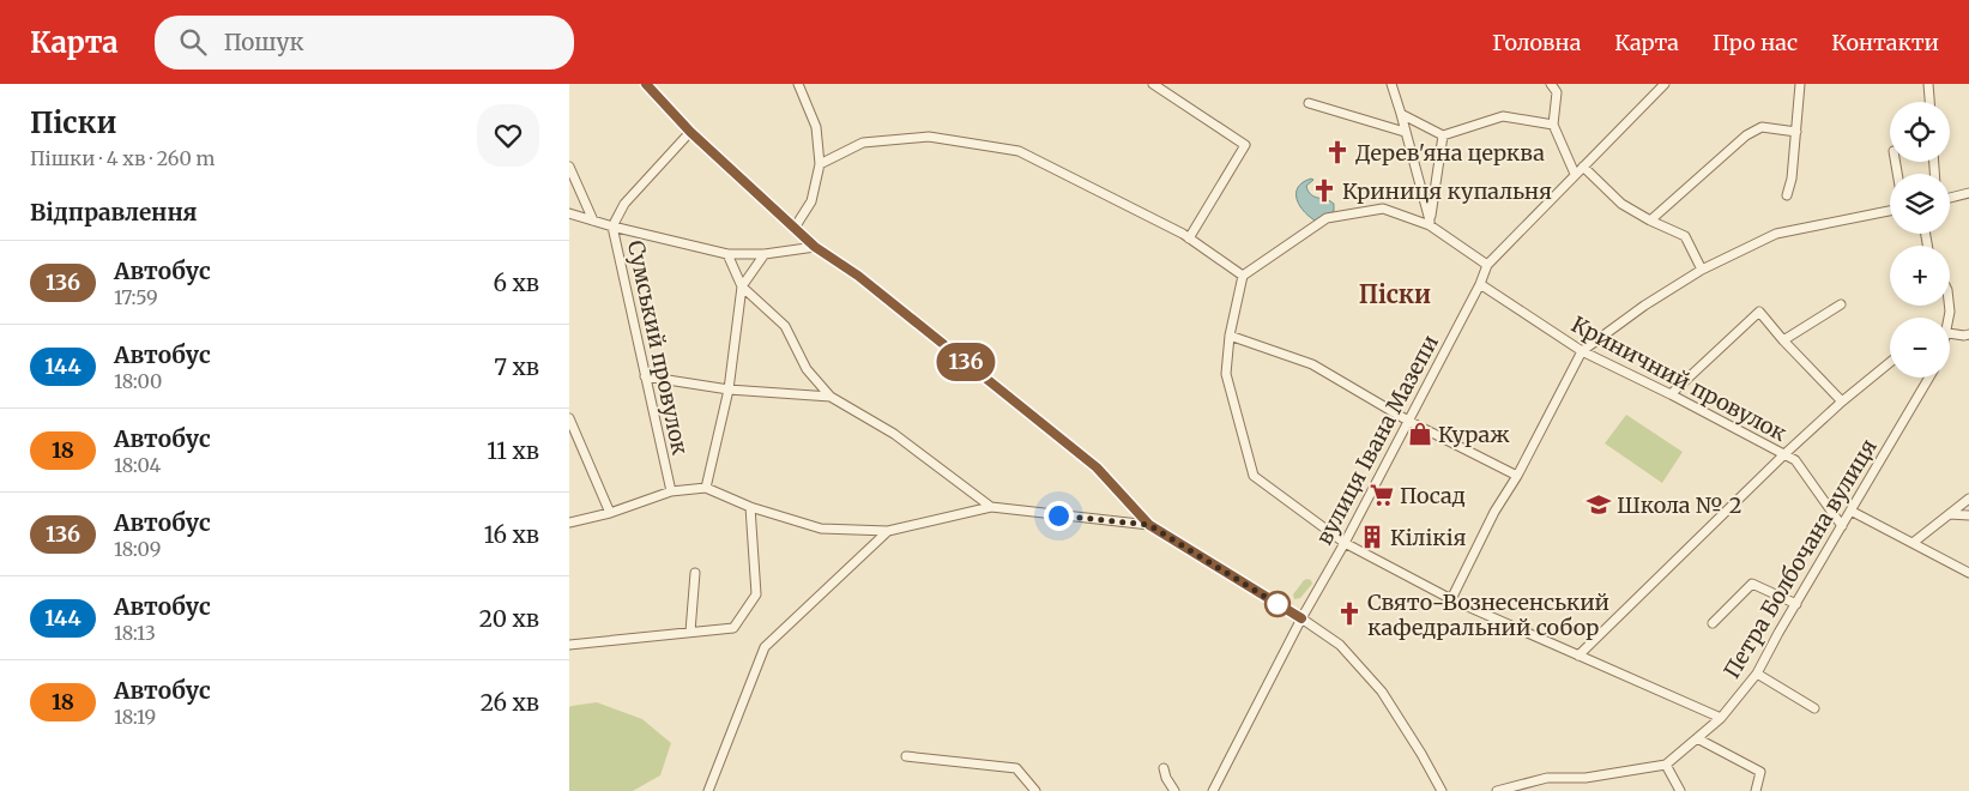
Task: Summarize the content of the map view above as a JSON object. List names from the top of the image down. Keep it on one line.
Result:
{"streets":{"street":["Сумський провулок","Криничний провулок","вулиця Івана Мазепи","Петра Болбочана вулиця"]},"crossings":[["Криничний провулок","вулиця Івана Мазепи"],["Криничний провулок","Петра Болбочана вулиця"]],"districts":["Піски"],"places":{"church":["Дерев'яна церква","Криниця купальня","Свято-Вознесенський кафедральний собор"],"shop":["Кураж"],"supermarket":["Посад"],"school or university":["Школа № 2"],"building":["Кілікія"]},"lines":["bus line 136"],"page":{"header":"Карта","search":"Пошук","nav":["Головна","Карта","Про нас","Контакти"],"heading":[["Піски","Пішки · 4 хв · 260 m"],"Відправлення"],"on_map":"136","map_buttons":["+","−"],"list":[{"mark":"136","name":"Автобус","note":"17:59","value":"6 хв"},{"mark":"144","name":"Автобус","note":"18:00","value":"7 хв"},{"mark":"18","name":"Автобус","note":"18:04","value":"11 хв"},{"mark":"136","name":"Автобус","note":"18:09","value":"16 хв"},{"mark":"144","name":"Автобус","note":"18:13","value":"20 хв"},{"mark":"18","name":"Автобус","note":"18:19","value":"26 хв"}]}}
